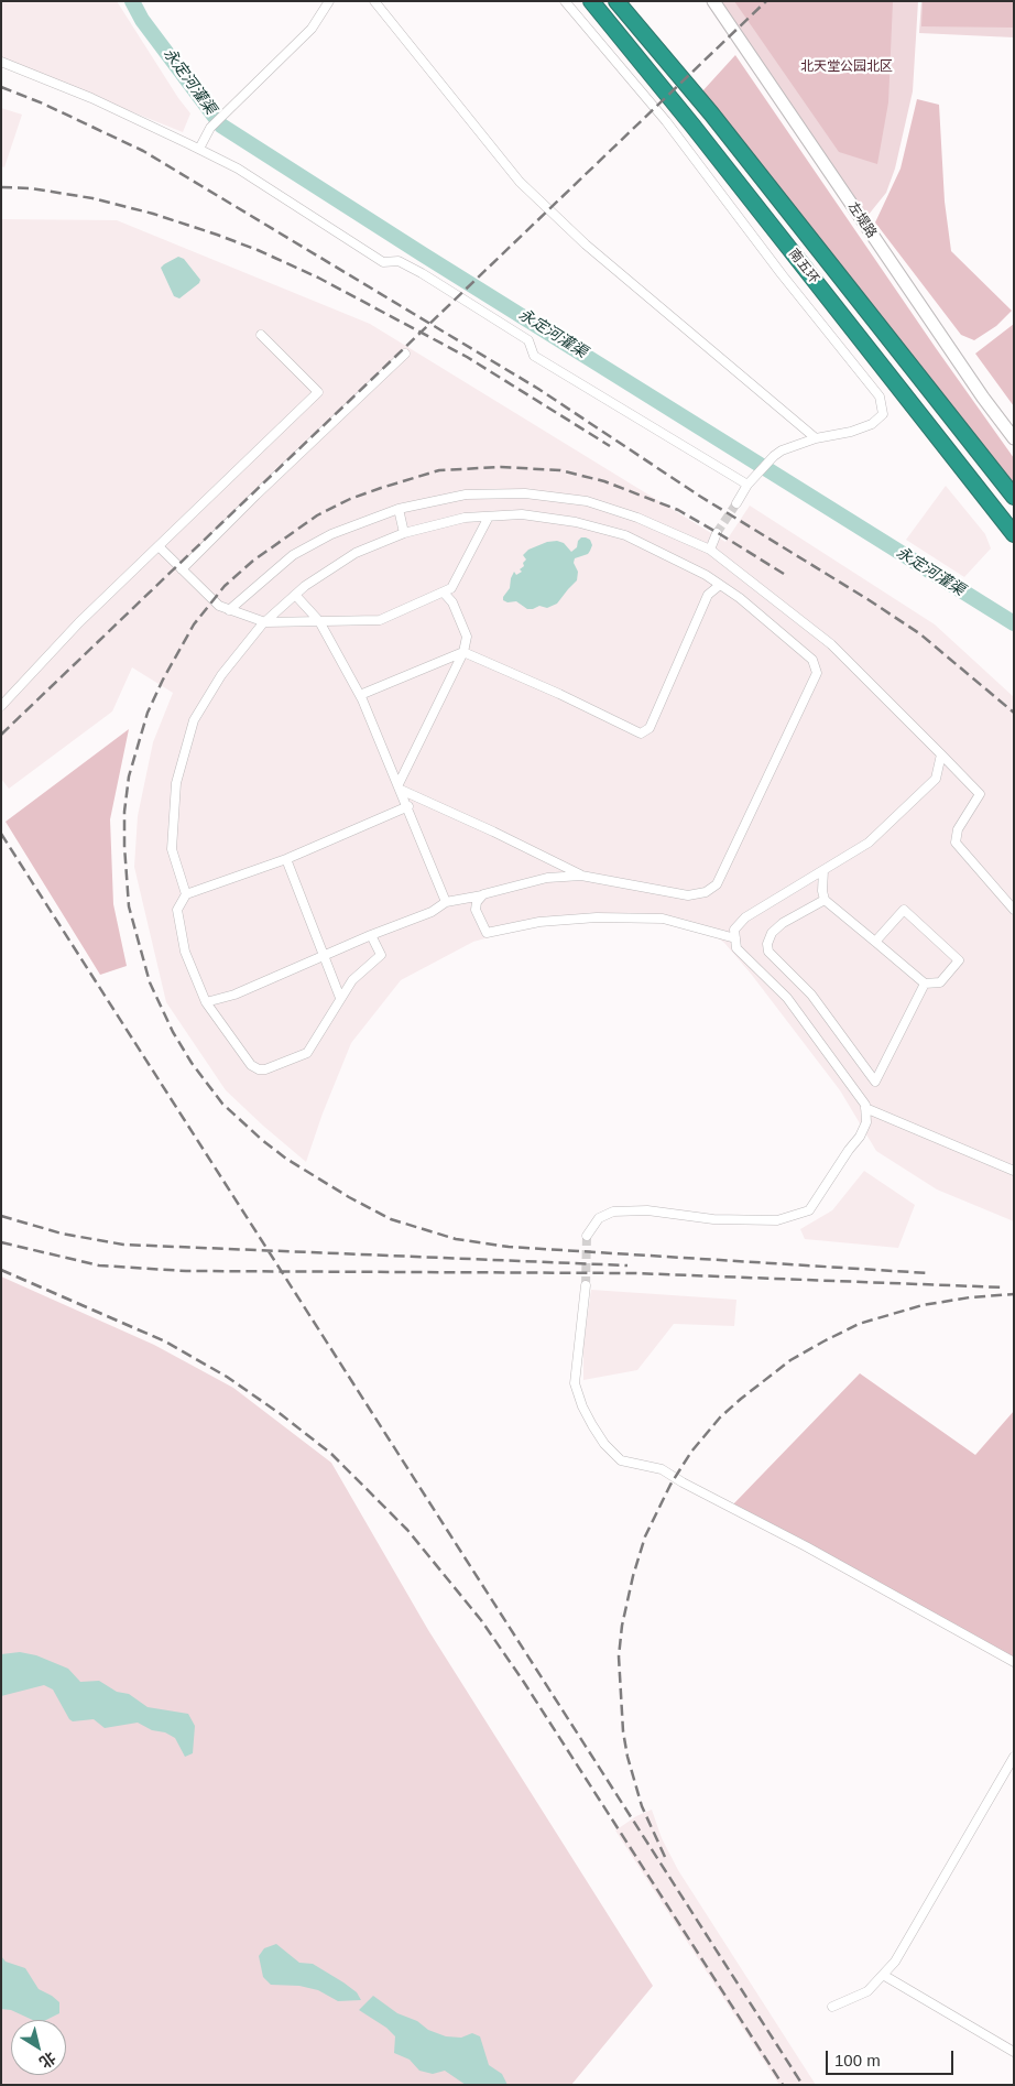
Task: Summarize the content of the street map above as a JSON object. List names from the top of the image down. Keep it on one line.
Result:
{"streets":{"highway":["南五环"],"main road":["左堤路"]},"water":["永定河灌渠"],"parks":["北天堂公园北区"],"scale_bar":"100 m","north":"bottom right"}
